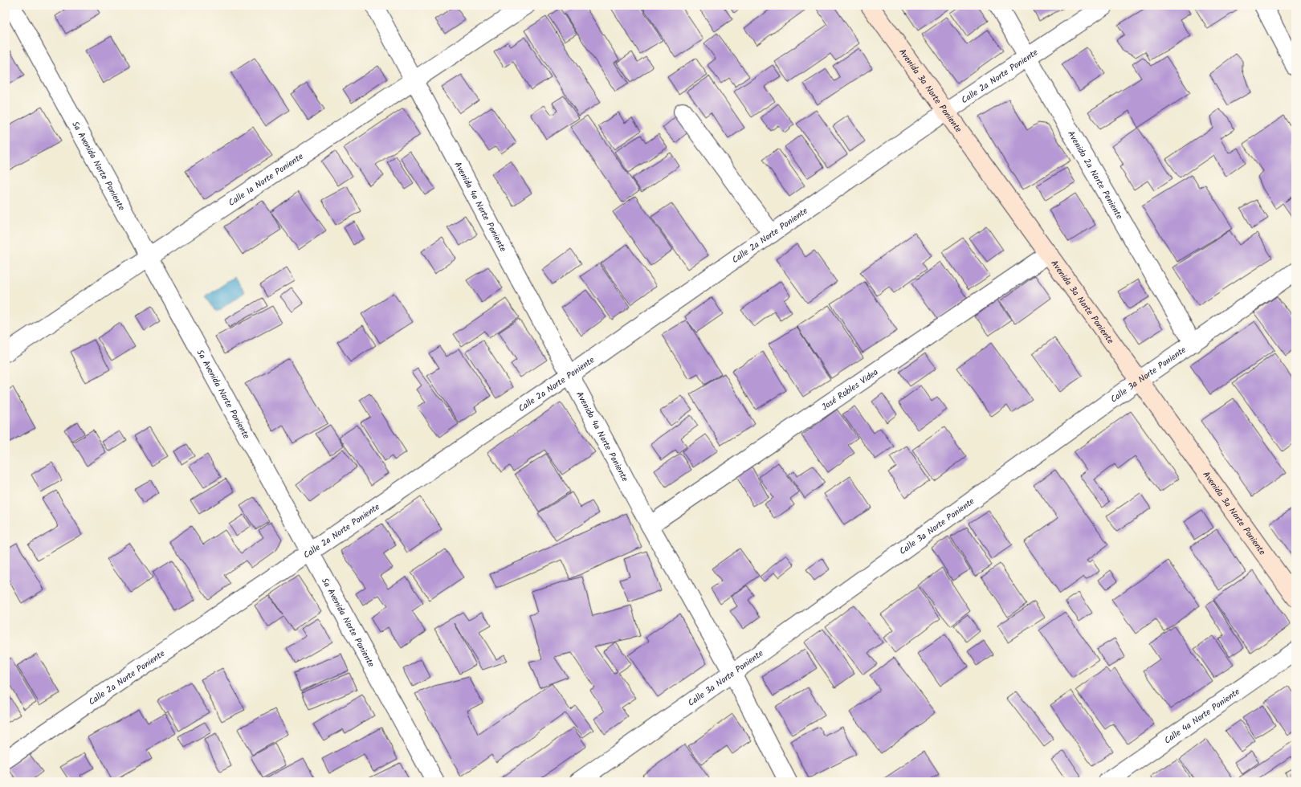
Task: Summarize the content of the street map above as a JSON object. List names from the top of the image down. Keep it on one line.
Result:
{"streets":{"main road":["Avenida 3a Norte Poniente"],"street":["Calle 2a Norte Poniente","5a Avenida Norte Poniente","Avenida 2a Norte Poniente","Calle 1a Norte Poniente","Avenida 4a Norte Poniente","Calle 3a Norte Poniente","José Robles Videa","Calle 4a Norte Poniente"]},"crossings":[["Calle 2a Norte Poniente","Avenida 3a Norte Poniente"],["Calle 2a Norte Poniente","5a Avenida Norte Poniente"],["Calle 2a Norte Poniente","Avenida 2a Norte Poniente"],["Calle 2a Norte Poniente","Avenida 4a Norte Poniente"],["Avenida 3a Norte Poniente","Calle 3a Norte Poniente"],["Avenida 3a Norte Poniente","José Robles Videa"],["5a Avenida Norte Poniente","Calle 1a Norte Poniente"],["Avenida 2a Norte Poniente","Calle 3a Norte Poniente"],["Calle 1a Norte Poniente","Avenida 4a Norte Poniente"],["Avenida 4a Norte Poniente","Calle 3a Norte Poniente"],["Avenida 4a Norte Poniente","José Robles Videa"]]}
